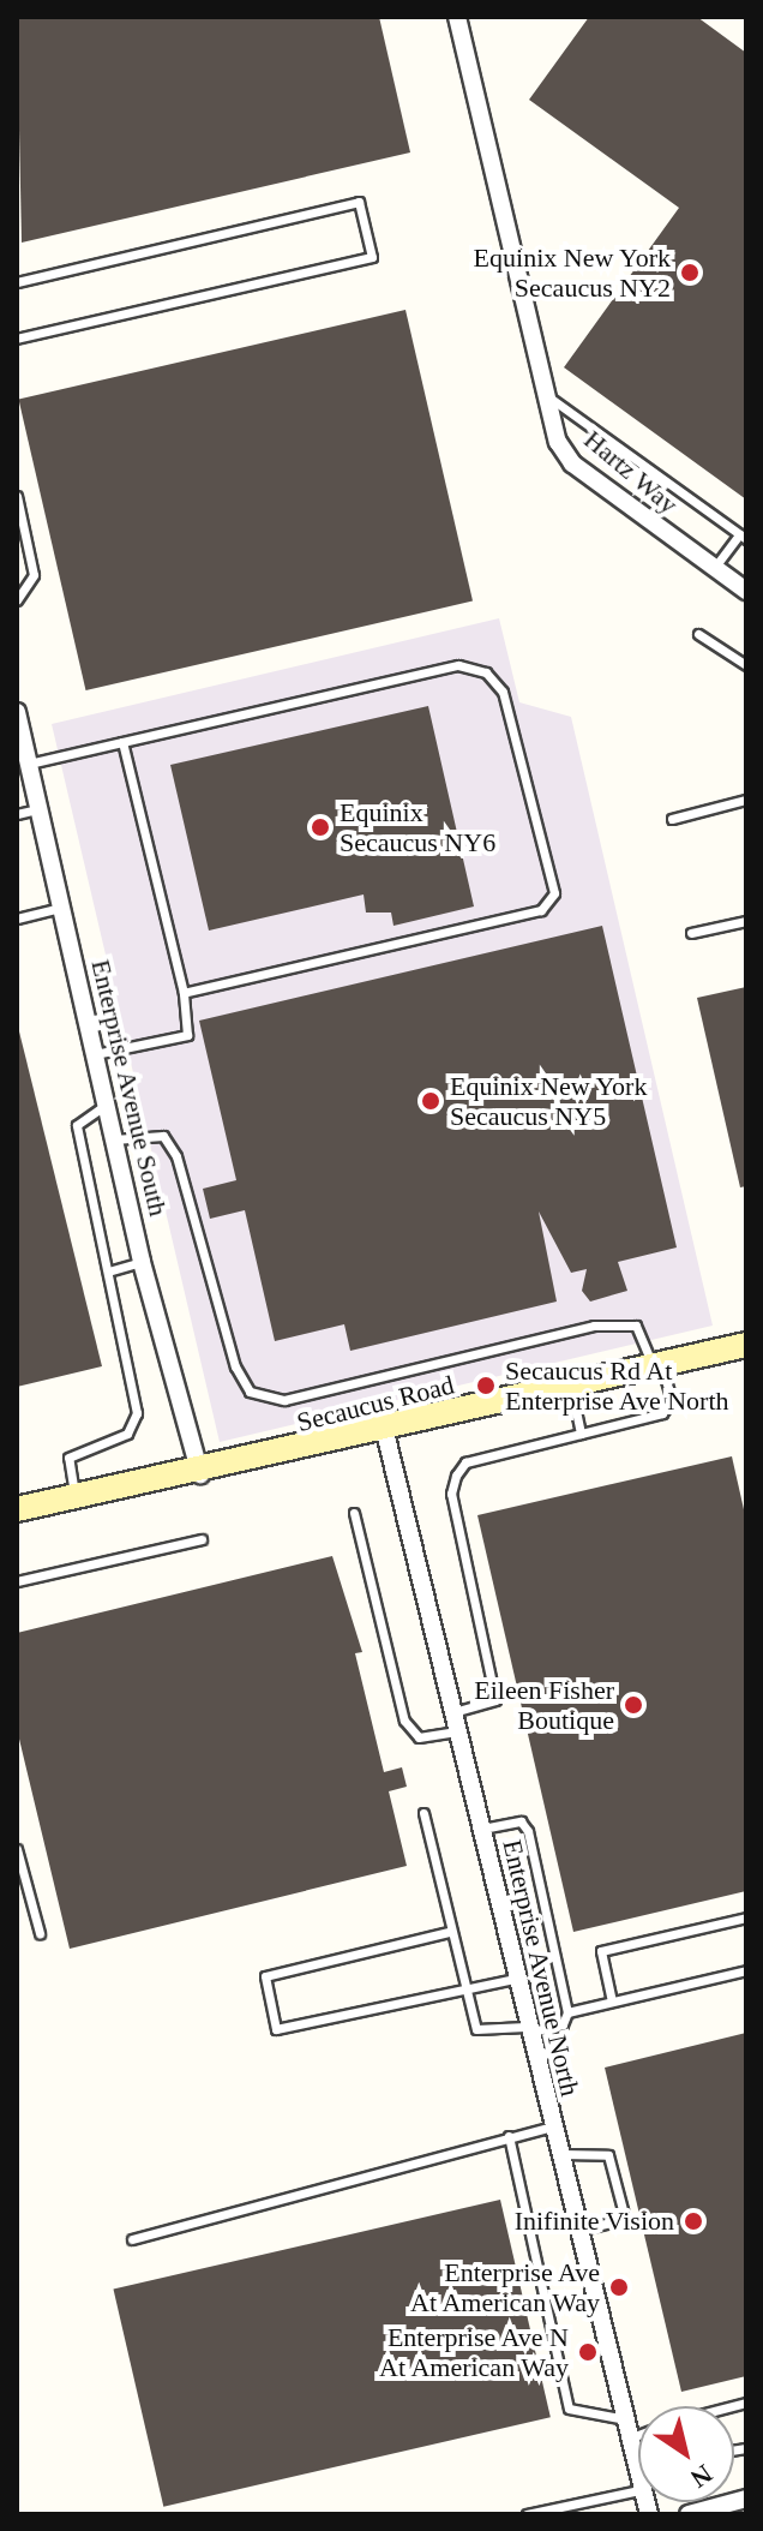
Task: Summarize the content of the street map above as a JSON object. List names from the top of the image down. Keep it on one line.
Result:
{"streets":{"main road":["Secaucus Road"],"street":["Hartz Way","Enterprise Avenue South","Enterprise Avenue North"]},"crossings":[["Enterprise Avenue South","Secaucus Road"],["Secaucus Road","Enterprise Avenue North"]],"places":["Equinix New York Secaucus NY2","Equinix Secaucus NY6","Equinix New York Secaucus NY5","Secaucus Rd At Enterprise Ave North","Eileen Fisher Boutique","Inifinite Vision","Enterprise Ave At American Way","Enterprise Ave N At American Way"],"north":"bottom right"}
